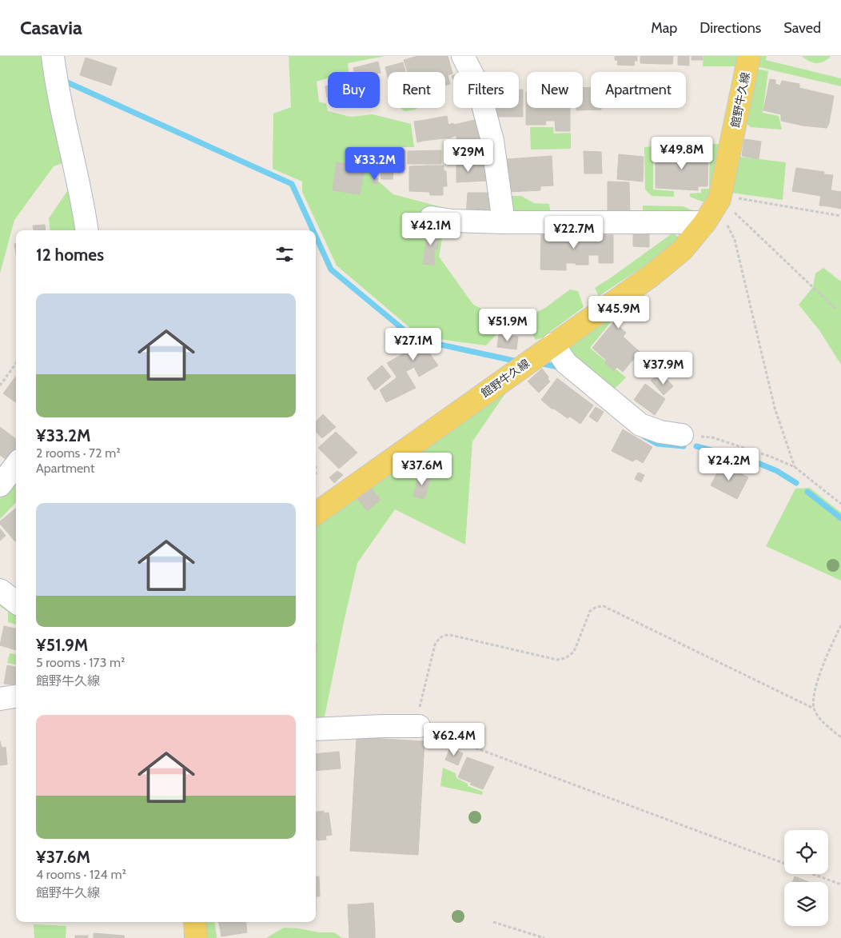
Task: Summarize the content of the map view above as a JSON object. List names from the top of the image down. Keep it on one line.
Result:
{"streets":{"main road":["館野牛久線"]},"page":{"header":"Casavia","nav":["Map","Directions","Saved"],"chip":["Buy","Rent","Filters","New","Apartment"],"price":["¥49.8M","¥29M","¥33.2M","¥42.1M","¥22.7M","¥45.9M","¥51.9M","¥27.1M","¥37.9M","¥24.2M","¥37.6M","¥62.4M"],"heading":"12 homes","list":[{"name":"¥33.2M","note":"2 rooms · 72 m² · Apartment"},{"name":"¥51.9M","note":"5 rooms · 173 m² · 館野牛久線"},{"name":"¥37.6M","note":"4 rooms · 124 m² · 館野牛久線"}]}}
